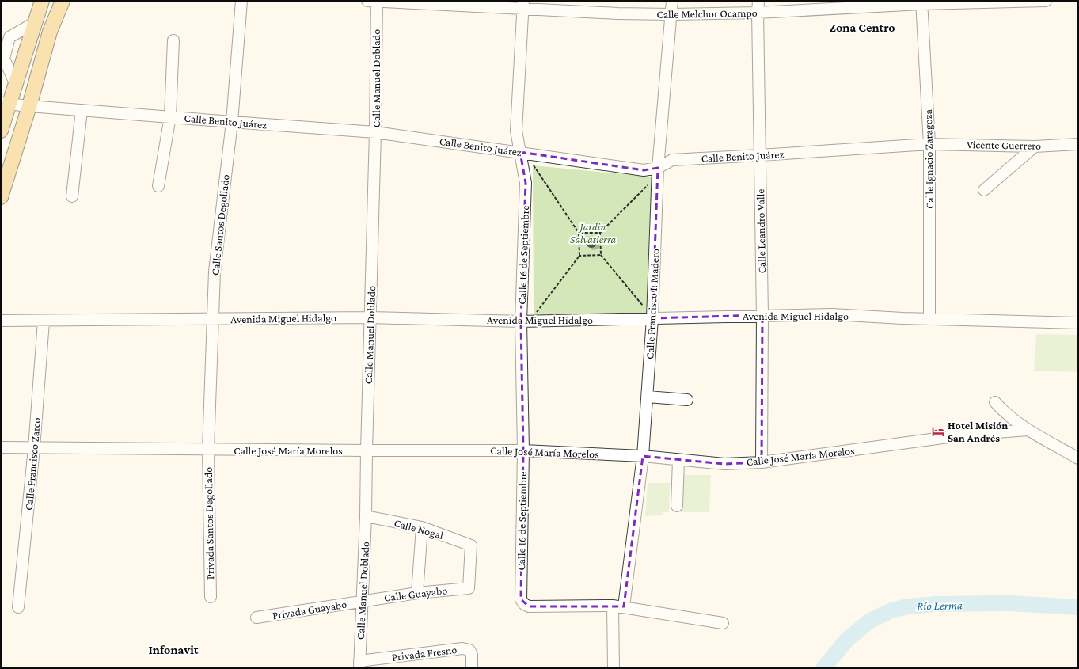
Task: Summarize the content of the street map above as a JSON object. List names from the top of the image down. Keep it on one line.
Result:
{"streets":{"street":["Calle Melchor Ocampo","Calle Manuel Doblado","Calle Benito Juárez","Vicente Guerrero","Calle Ignacio Zaragoza","Calle Santos Degollado","Calle Leandro Valle","Calle 16 de Septiembre","Calle Francisco I. Madero","Avenida Miguel Hidalgo","Calle José María Morelos","Calle Francisco Zarco","Privada Santos Degollado","Calle Nogal","Calle Guayabo","Privada Guayabo","Privada Fresno"]},"crossings":[["Calle Melchor Ocampo","Calle Manuel Doblado"],["Calle Melchor Ocampo","Calle Ignacio Zaragoza"],["Calle Melchor Ocampo","Calle Leandro Valle"],["Calle Melchor Ocampo","Calle 16 de Septiembre"],["Calle Melchor Ocampo","Calle Francisco I. Madero"],["Calle Manuel Doblado","Calle Benito Juárez"],["Calle Manuel Doblado","Avenida Miguel Hidalgo"],["Calle Manuel Doblado","Calle José María Morelos"],["Calle Manuel Doblado","Calle Nogal"],["Calle Manuel Doblado","Calle Guayabo"],["Calle Manuel Doblado","Privada Guayabo"],["Calle Manuel Doblado","Privada Fresno"],["Calle Benito Juárez","Vicente Guerrero"],["Calle Benito Juárez","Calle Ignacio Zaragoza"],["Calle Benito Juárez","Calle Santos Degollado"],["Calle Benito Juárez","Calle Leandro Valle"],["Calle Benito Juárez","Calle 16 de Septiembre"],["Calle Benito Juárez","Calle Francisco I. Madero"],["Vicente Guerrero","Calle Ignacio Zaragoza"],["Calle Ignacio Zaragoza","Avenida Miguel Hidalgo"],["Calle Santos Degollado","Avenida Miguel Hidalgo"],["Calle Santos Degollado","Calle José María Morelos"],["Calle Santos Degollado","Privada Santos Degollado"],["Calle Leandro Valle","Avenida Miguel Hidalgo"],["Calle Leandro Valle","Calle José María Morelos"],["Calle 16 de Septiembre","Calle Francisco I. Madero"],["Calle 16 de Septiembre","Avenida Miguel Hidalgo"],["Calle 16 de Septiembre","Calle José María Morelos"],["Calle Francisco I. Madero","Avenida Miguel Hidalgo"],["Calle Francisco I. Madero","Calle José María Morelos"],["Avenida Miguel Hidalgo","Calle Francisco Zarco"],["Calle José María Morelos","Calle Francisco Zarco"],["Calle José María Morelos","Privada Santos Degollado"],["Calle Nogal","Calle Guayabo"],["Calle Guayabo","Privada Guayabo"]],"districts":["Zona Centro","Infonavit"],"water":["Río Lerma"],"parks":["Jardin Salvatierra"],"places":{"hotel":["Hotel Misión San Andrés"]}}
